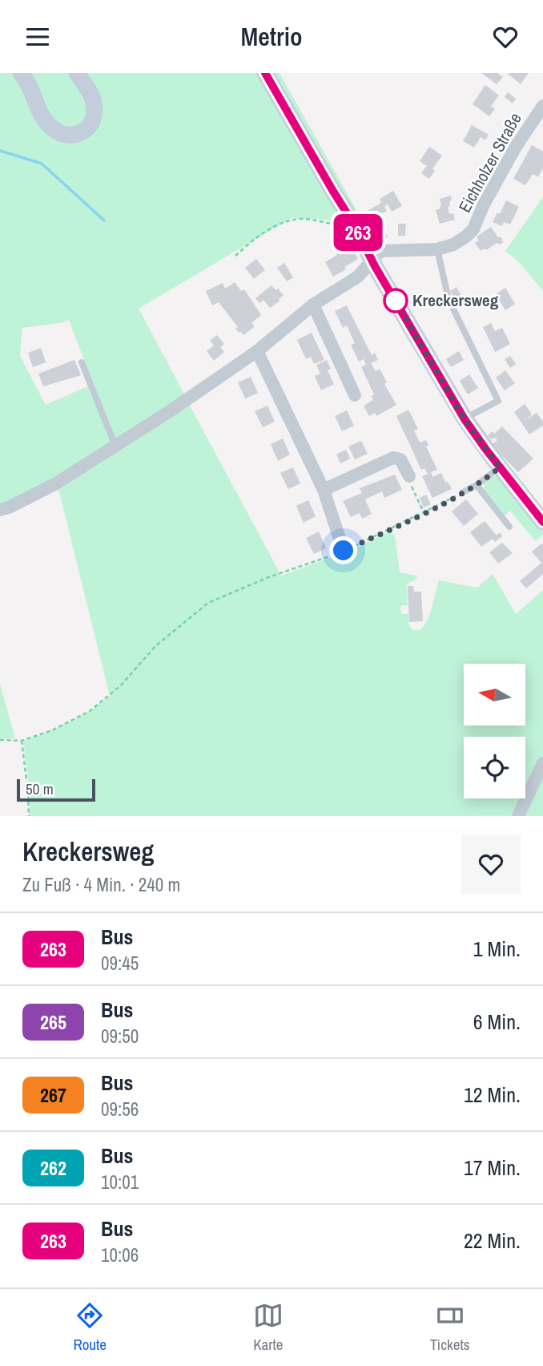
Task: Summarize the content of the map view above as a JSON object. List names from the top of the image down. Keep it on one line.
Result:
{"streets":{"street":["Eichholzer Straße"]},"places":["Kreckersweg"],"lines":["bus line 263"],"scale_bar":"50 m","north":"left","page":{"header":"Metrio","on_map":"263","scale":"50 m","heading":["Kreckersweg","Zu Fuß · 4 Min. · 240 m"],"list":[{"mark":"263","name":"Bus","note":"09:45","value":"1 Min."},{"mark":"265","name":"Bus","note":"09:50","value":"6 Min."},{"mark":"267","name":"Bus","note":"09:56","value":"12 Min."},{"mark":"262","name":"Bus","note":"10:01","value":"17 Min."},{"mark":"263","name":"Bus","note":"10:06","value":"22 Min."}],"tabs":["Route","Karte","Tickets"]}}
